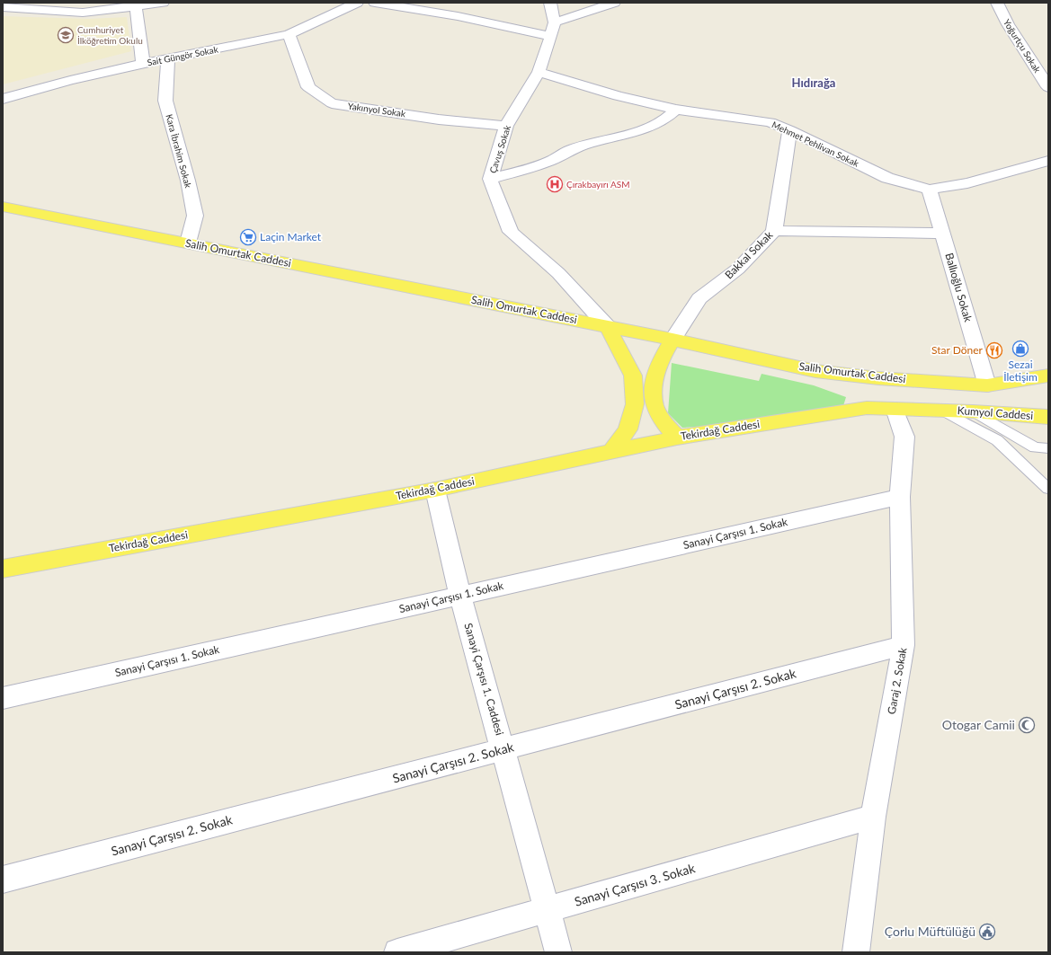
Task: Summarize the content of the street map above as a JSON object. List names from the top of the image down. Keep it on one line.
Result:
{"streets":{"main road":["Salih Omurtak Caddesi","Kumyol Caddesi","Tekirdağ Caddesi"],"street":["Yoğurtçu Sokak","Sait Güngör Sokak","Yakınyol Sokak","Mehmet Pehlivan Sokak","Çavuş Sokak","Kara İbrahim Sokak","Bakkal Sokak","Ballıoğlu Sokak","Sanayi Çarşısı 1. Sokak","Sanayi Çarşısı 1. Caddesi","Garaj 2. Sokak","Sanayi Çarşısı 2. Sokak","Sanayi Çarşısı 3. Sokak"]},"crossings":[["Sait Güngör Sokak","Yakınyol Sokak"],["Sait Güngör Sokak","Kara İbrahim Sokak"],["Yakınyol Sokak","Çavuş Sokak"],["Mehmet Pehlivan Sokak","Çavuş Sokak"],["Mehmet Pehlivan Sokak","Bakkal Sokak"],["Mehmet Pehlivan Sokak","Ballıoğlu Sokak"],["Çavuş Sokak","Salih Omurtak Caddesi"],["Kara İbrahim Sokak","Salih Omurtak Caddesi"],["Salih Omurtak Caddesi","Bakkal Sokak"],["Salih Omurtak Caddesi","Ballıoğlu Sokak"],["Kumyol Caddesi","Tekirdağ Caddesi"],["Kumyol Caddesi","Garaj 2. Sokak"],["Tekirdağ Caddesi","Sanayi Çarşısı 1. Caddesi"],["Tekirdağ Caddesi","Garaj 2. Sokak"],["Sanayi Çarşısı 1. Sokak","Sanayi Çarşısı 1. Caddesi"],["Sanayi Çarşısı 1. Sokak","Garaj 2. Sokak"],["Sanayi Çarşısı 1. Caddesi","Sanayi Çarşısı 2. Sokak"],["Sanayi Çarşısı 1. Caddesi","Sanayi Çarşısı 3. Sokak"],["Garaj 2. Sokak","Sanayi Çarşısı 2. Sokak"],["Garaj 2. Sokak","Sanayi Çarşısı 3. Sokak"]],"districts":["Hıdırağa"],"places":{"school or university":["Cumhuriyet İlköğretim Okulu"],"hospital":["Çırakbayırı ASM"],"supermarket":["Laçin Market"],"shop":["Sezai İletişim"],"restaurant":["Star Döner"],"mosque":["Otogar Camii"],"public building":["Çorlu Müftülüğü"]}}
